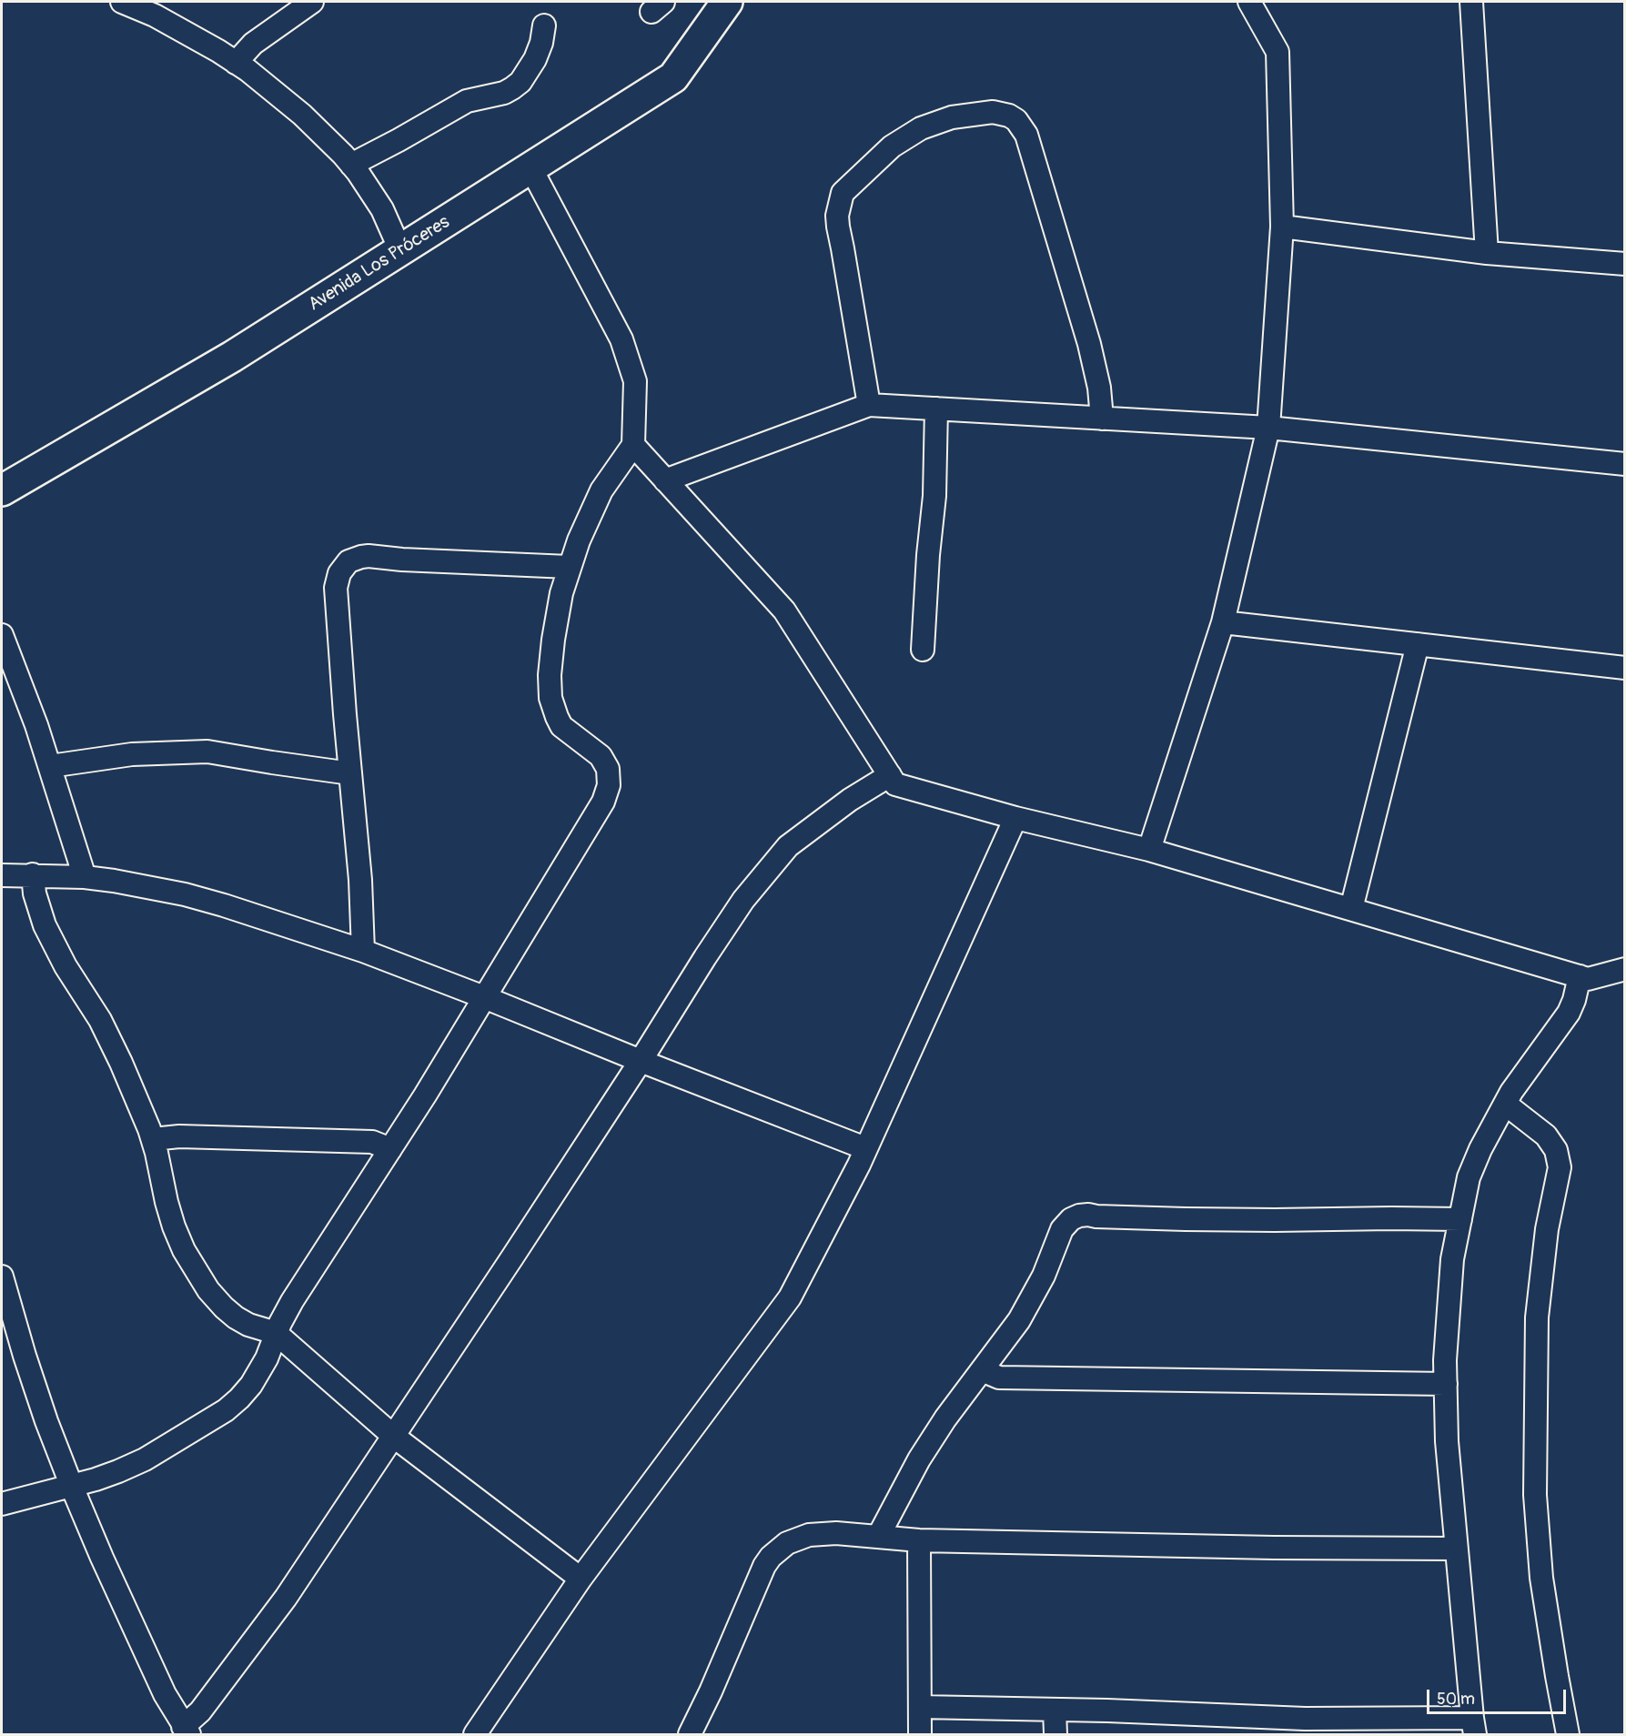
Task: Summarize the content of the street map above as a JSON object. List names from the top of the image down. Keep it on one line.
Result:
{"streets":{"highway":["Avenida Los Próceres"]},"scale_bar":"50 m"}
